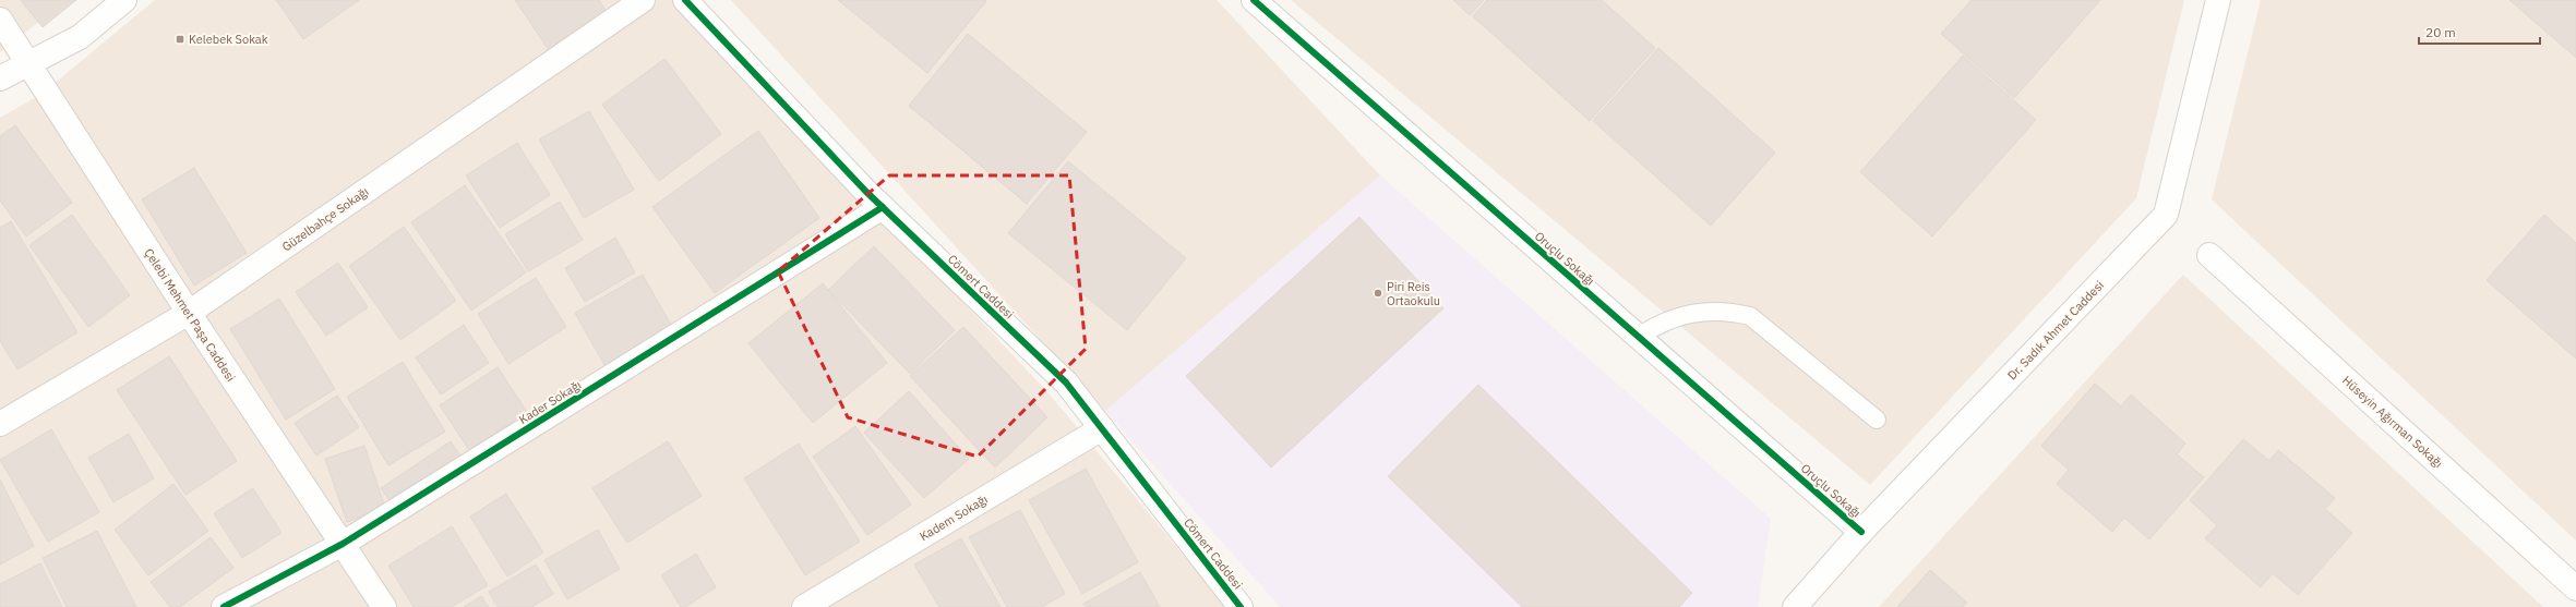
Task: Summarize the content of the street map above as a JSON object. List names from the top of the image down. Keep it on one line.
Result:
{"streets":{"street":["Güzelbahçe Sokağı","Oruçlu Sokağı","Cömert Caddesi","Çelebi Mehmet Paşa Caddesi","Dr. Sadık Ahmet Caddesi","Kader Sokağı","Hüseyin Ağırman Sokağı","Kadem Sokağı"]},"crossings":[["Güzelbahçe Sokağı","Çelebi Mehmet Paşa Caddesi"],["Oruçlu Sokağı","Dr. Sadık Ahmet Caddesi"],["Cömert Caddesi","Kader Sokağı"],["Cömert Caddesi","Kadem Sokağı"],["Çelebi Mehmet Paşa Caddesi","Kader Sokağı"]],"places":{"transit":["Kelebek Sokak"],"other":["Piri Reis Ortaokulu"]},"scale_bar":"20 m"}
